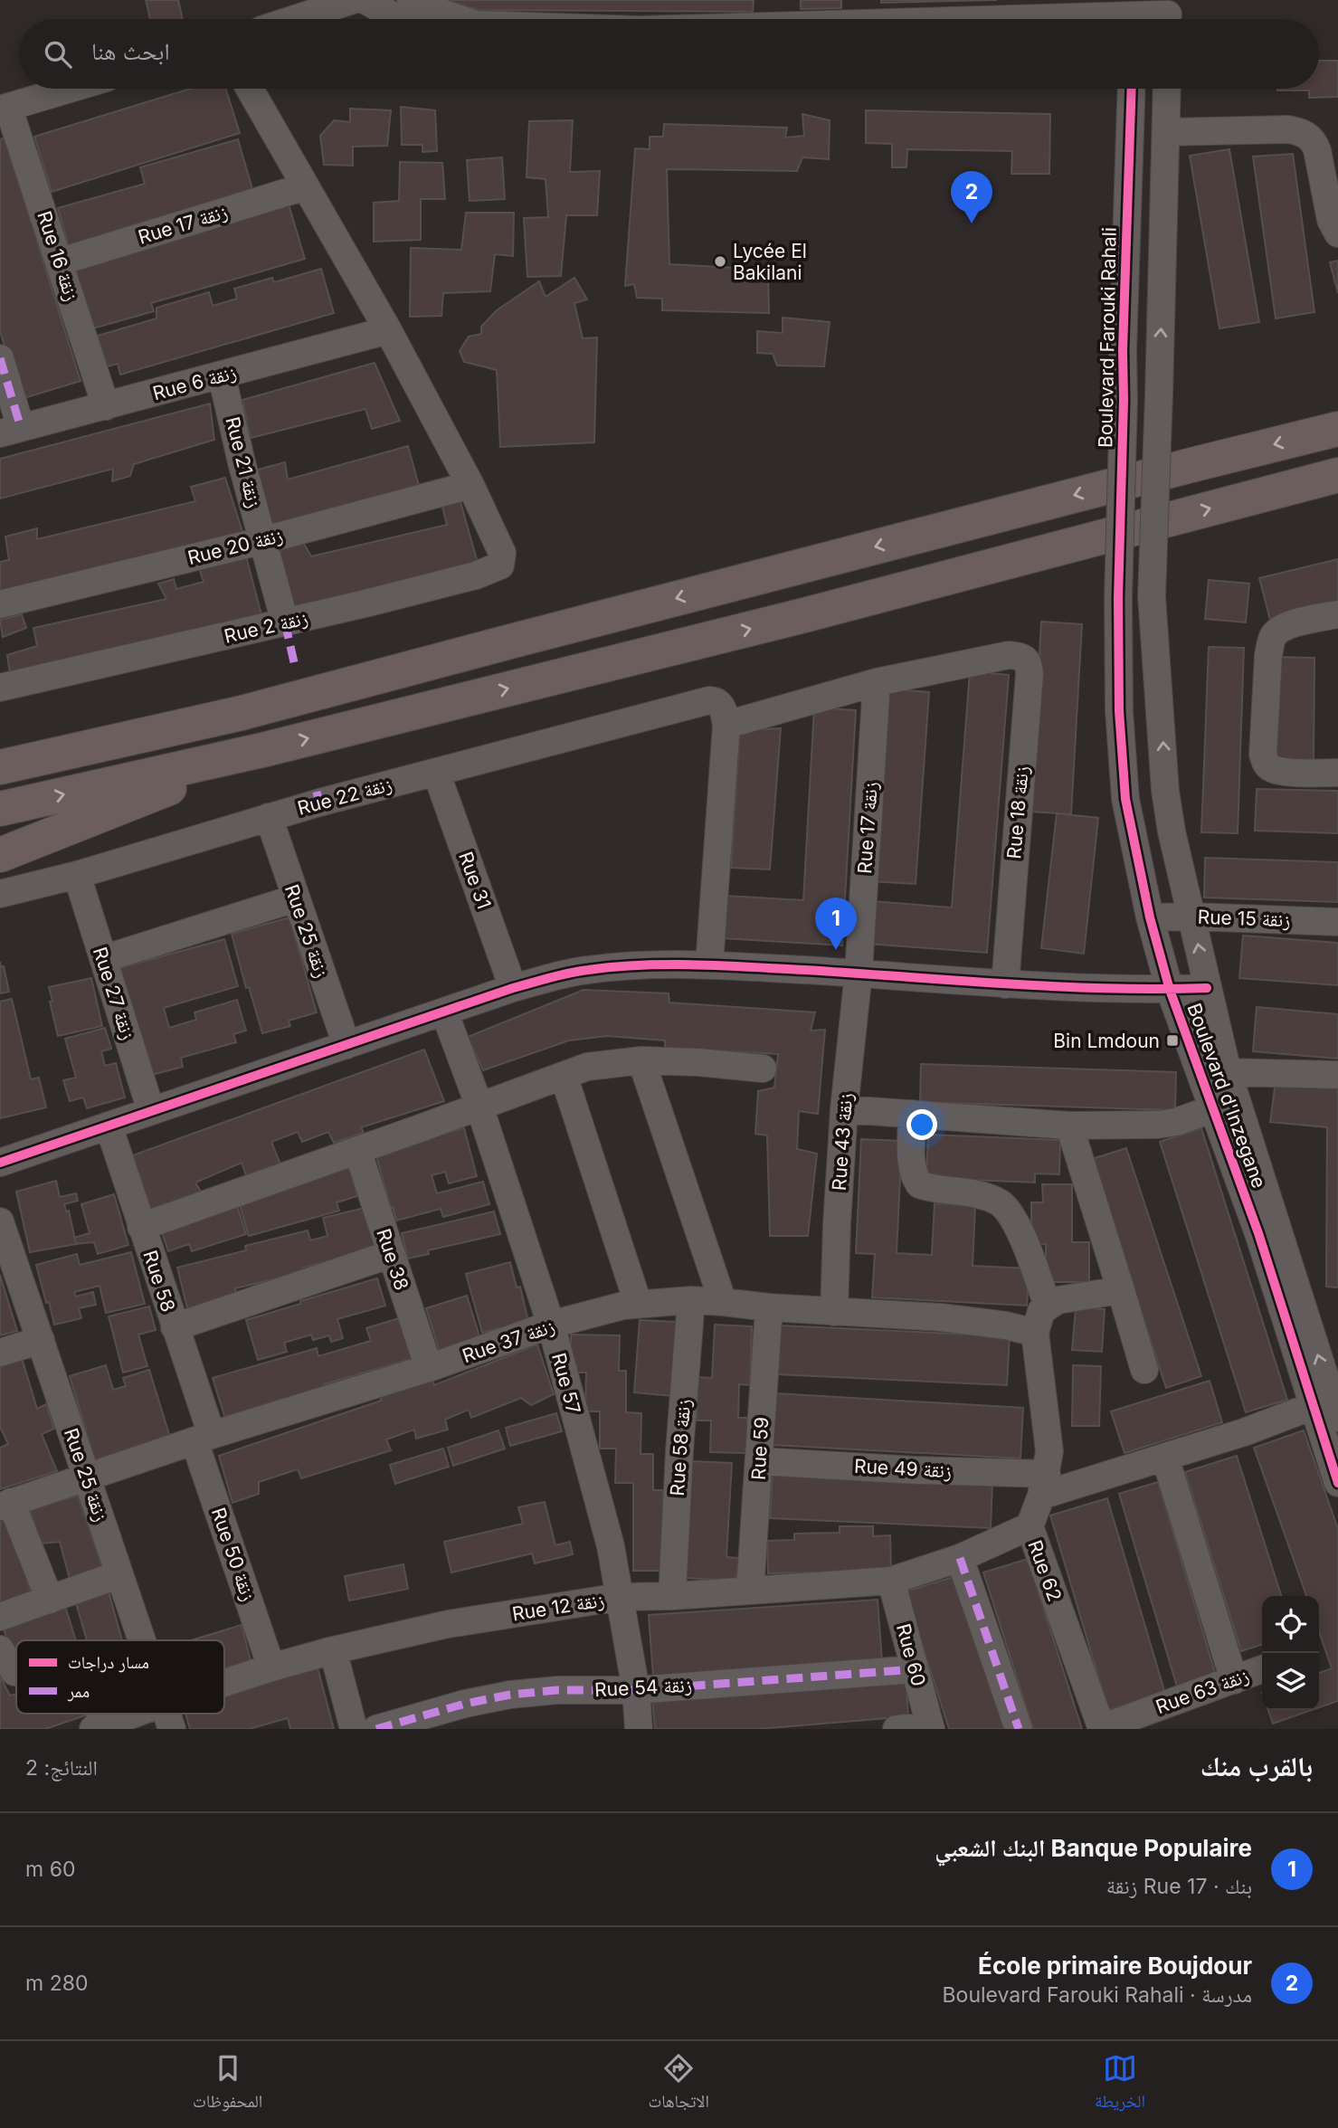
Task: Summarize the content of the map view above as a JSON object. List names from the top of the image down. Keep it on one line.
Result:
{"streets":{"street":["Rue 17 زنقة","Rue 16 زنقة","Boulevard Farouki Rahali","Rue 6 زنقة","Rue 21 زنقة","Rue 20 زنقة","Rue 2 زنقة","Rue 22 زنقة","Rue 18 زنقة","Rue 31","Rue 15 زنقة","Rue 25 زنقة","Rue 27 زنقة","Boulevard d'Inzegane","Rue 43 زنقة","Rue 38","Rue 58","Rue 37 زنقة","Rue 57","Rue 58 زنقة","Rue 59","Rue 49 زنقة","Rue 50 زنقة","Rue 62","Rue 12 زنقة","Rue 60","Rue 54 زنقة","Rue 63 زنقة"]},"crossings":[["Rue 17 زنقة","Rue 16 زنقة"],["Rue 17 زنقة","Rue 18 زنقة"],["Rue 17 زنقة","Rue 43 زنقة"],["Rue 16 زنقة","Rue 6 زنقة"],["Boulevard Farouki Rahali","Boulevard d'Inzegane"],["Rue 6 زنقة","Rue 21 زنقة"],["Rue 21 زنقة","Rue 20 زنقة"],["Rue 21 زنقة","Rue 2 زنقة"],["Rue 20 زنقة","Rue 2 زنقة"],["Rue 22 زنقة","Rue 31"],["Rue 22 زنقة","Rue 25 زنقة"],["Rue 22 زنقة","Rue 27 زنقة"],["Rue 15 زنقة","Boulevard d'Inzegane"],["Rue 25 زنقة","Rue 37 زنقة"],["Boulevard d'Inzegane","Rue 49 زنقة"],["Rue 43 زنقة","Rue 37 زنقة"],["Rue 38","Rue 37 زنقة"],["Rue 58","Rue 37 زنقة"],["Rue 58","Rue 50 زنقة"],["Rue 37 زنقة","Rue 57"],["Rue 37 زنقة","Rue 58 زنقة"],["Rue 37 زنقة","Rue 59"],["Rue 37 زنقة","Rue 50 زنقة"],["Rue 37 زنقة","Rue 62"],["Rue 57","Rue 12 زنقة"],["Rue 57","Rue 54 زنقة"],["Rue 58 زنقة","Rue 12 زنقة"],["Rue 59","Rue 49 زنقة"],["Rue 59","Rue 12 زنقة"],["Rue 49 زنقة","Rue 62"],["Rue 50 زنقة","Rue 12 زنقة"],["Rue 62","Rue 12 زنقة"],["Rue 62","Rue 63 زنقة"],["Rue 12 زنقة","Rue 60"],["Rue 60","Rue 54 زنقة"]],"places":{"other":["Lycée El Bakilani"],"transit":["Bin Lmdoun"]},"legend":["مسار دراجات","ممر"],"page":{"search":"ابحث هنا","pins":["2","1"],"heading":["بالقرب منك","النتائج: 2"],"list":[{"mark":"1","name":"Banque Populaire البنك الشعبي","note":"بنك · Rue 17 زنقة","value":"60 m"},{"mark":"2","name":"École primaire Boujdour","note":"مدرسة · Boulevard Farouki Rahali","value":"280 m"}],"nav":["الخريطة","الاتجاهات","المحفوظات"]}}
